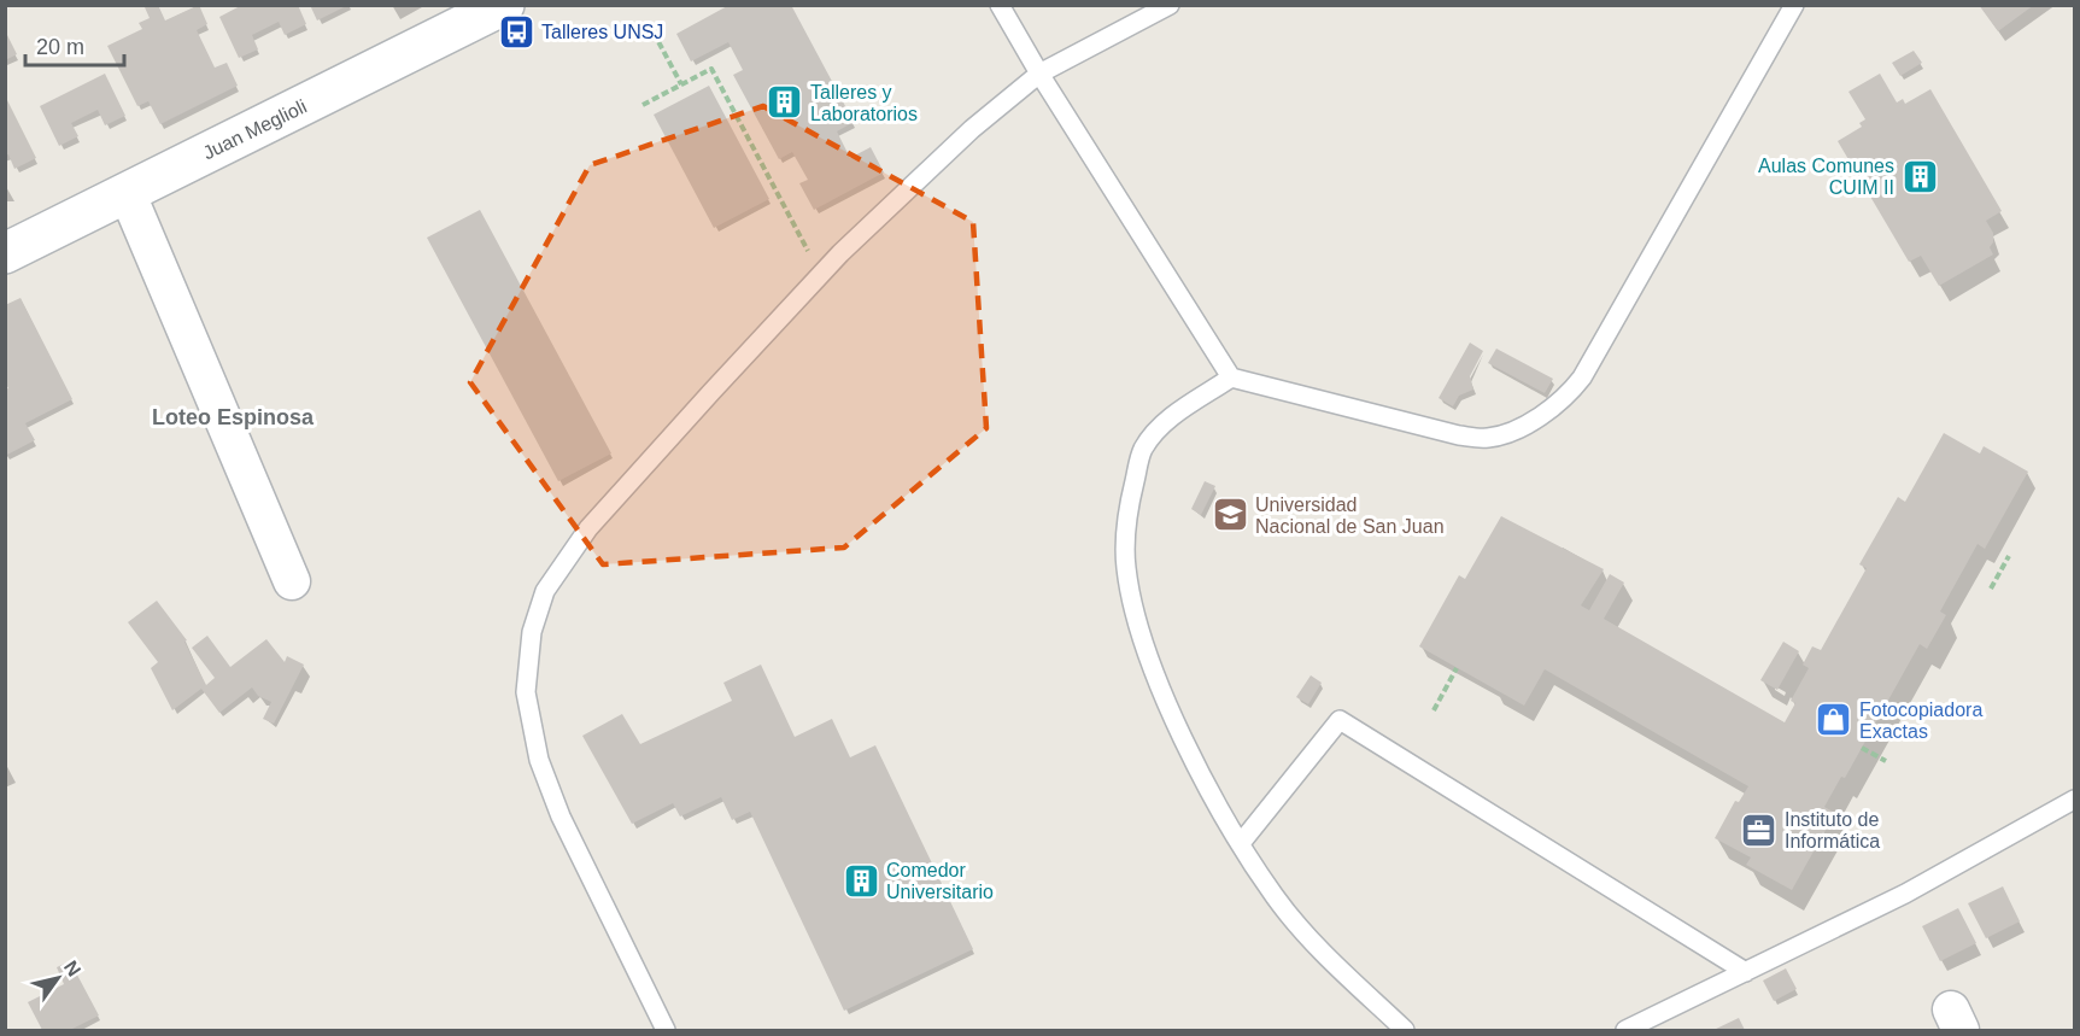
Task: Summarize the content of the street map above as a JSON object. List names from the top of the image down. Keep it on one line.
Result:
{"streets":{"main road":["Juan Meglioli"]},"districts":["Loteo Espinosa"],"places":{"bus stop":["Talleres UNSJ"],"building":["Talleres y Laboratorios","Aulas Comunes CUIM II","Comedor Universitario"],"school or university":["Universidad Nacional de San Juan"],"shop":["Fotocopiadora Exactas"],"office":["Instituto de Informática"]},"scale_bar":"20 m","north":"top right"}
